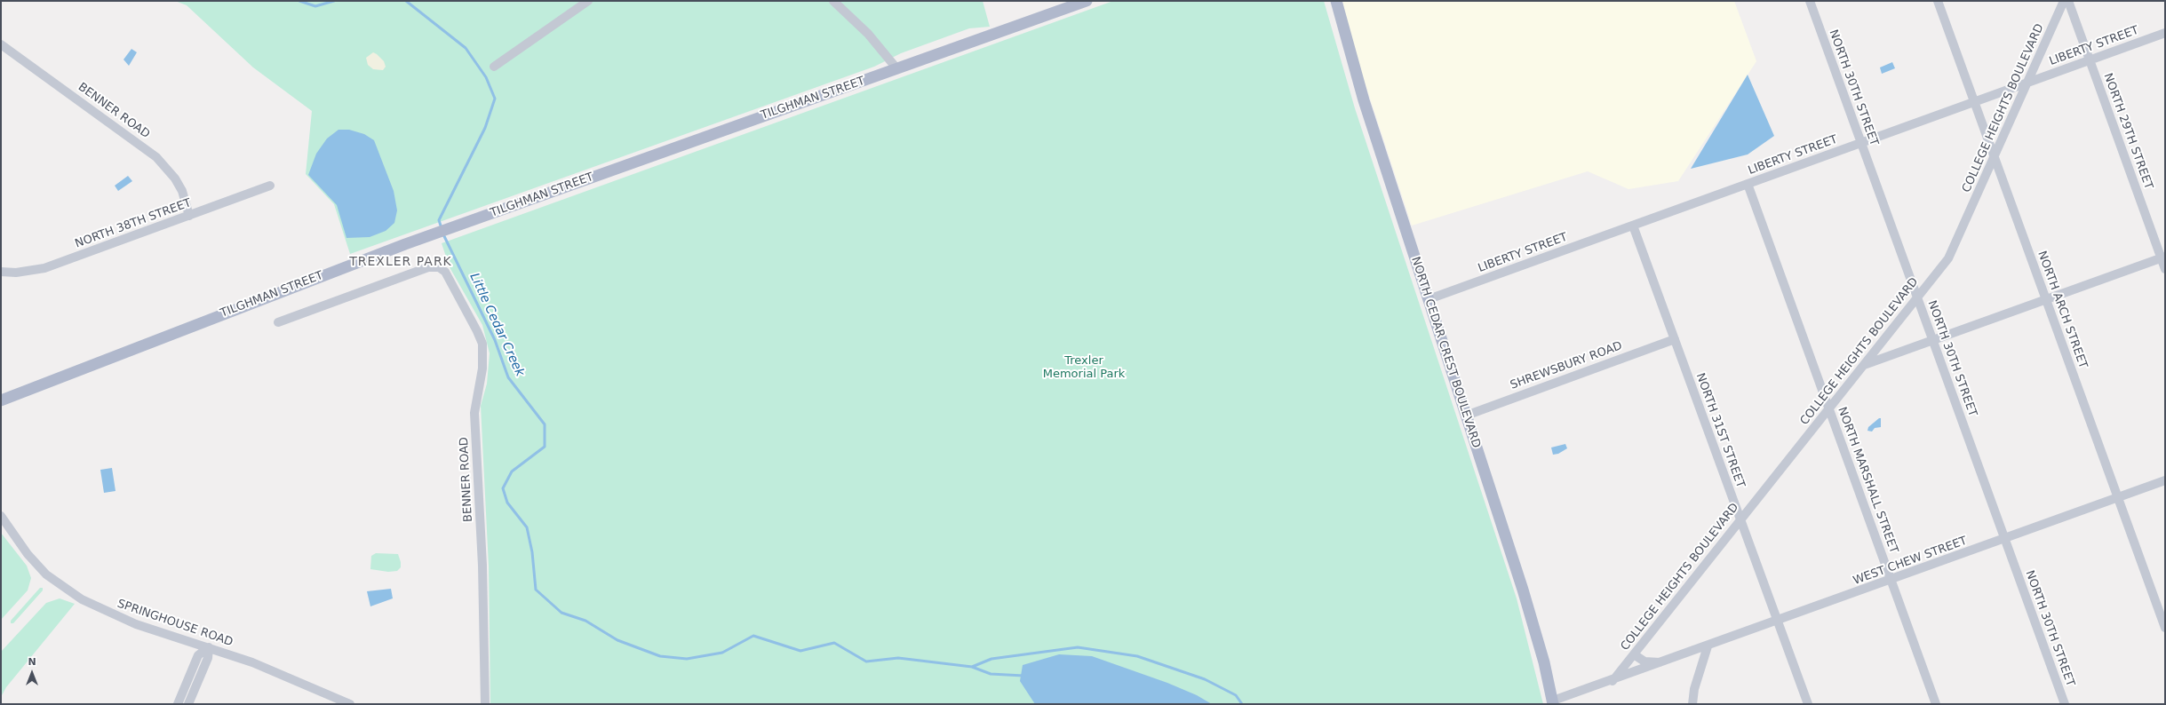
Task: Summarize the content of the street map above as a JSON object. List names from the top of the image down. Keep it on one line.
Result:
{"streets":{"main road":["TILGHMAN STREET","NORTH CEDAR CREST BOULEVARD"],"street":["LIBERTY STREET","NORTH 30TH STREET","COLLEGE HEIGHTS BOULEVARD","BENNER ROAD","NORTH 29TH STREET","NORTH 38TH STREET","NORTH ARCH STREET","SHREWSBURY ROAD","NORTH 31ST STREET","NORTH MARSHALL STREET","WEST CHEW STREET","SPRINGHOUSE ROAD"]},"crossings":[["LIBERTY STREET","NORTH 30TH STREET"],["LIBERTY STREET","COLLEGE HEIGHTS BOULEVARD"],["LIBERTY STREET","NORTH 29TH STREET"],["LIBERTY STREET","NORTH ARCH STREET"],["LIBERTY STREET","NORTH CEDAR CREST BOULEVARD"],["LIBERTY STREET","NORTH 31ST STREET"],["LIBERTY STREET","NORTH MARSHALL STREET"],["NORTH 30TH STREET","COLLEGE HEIGHTS BOULEVARD"],["NORTH 30TH STREET","WEST CHEW STREET"],["COLLEGE HEIGHTS BOULEVARD","NORTH ARCH STREET"],["COLLEGE HEIGHTS BOULEVARD","NORTH 31ST STREET"],["COLLEGE HEIGHTS BOULEVARD","NORTH MARSHALL STREET"],["COLLEGE HEIGHTS BOULEVARD","WEST CHEW STREET"],["BENNER ROAD","NORTH 38TH STREET"],["NORTH ARCH STREET","WEST CHEW STREET"],["NORTH CEDAR CREST BOULEVARD","SHREWSBURY ROAD"],["NORTH CEDAR CREST BOULEVARD","WEST CHEW STREET"],["SHREWSBURY ROAD","NORTH 31ST STREET"],["NORTH 31ST STREET","WEST CHEW STREET"],["NORTH MARSHALL STREET","WEST CHEW STREET"]],"districts":["TREXLER PARK"],"water":["Little Cedar Creek"],"parks":["Trexler Memorial Park"],"north":"top"}
